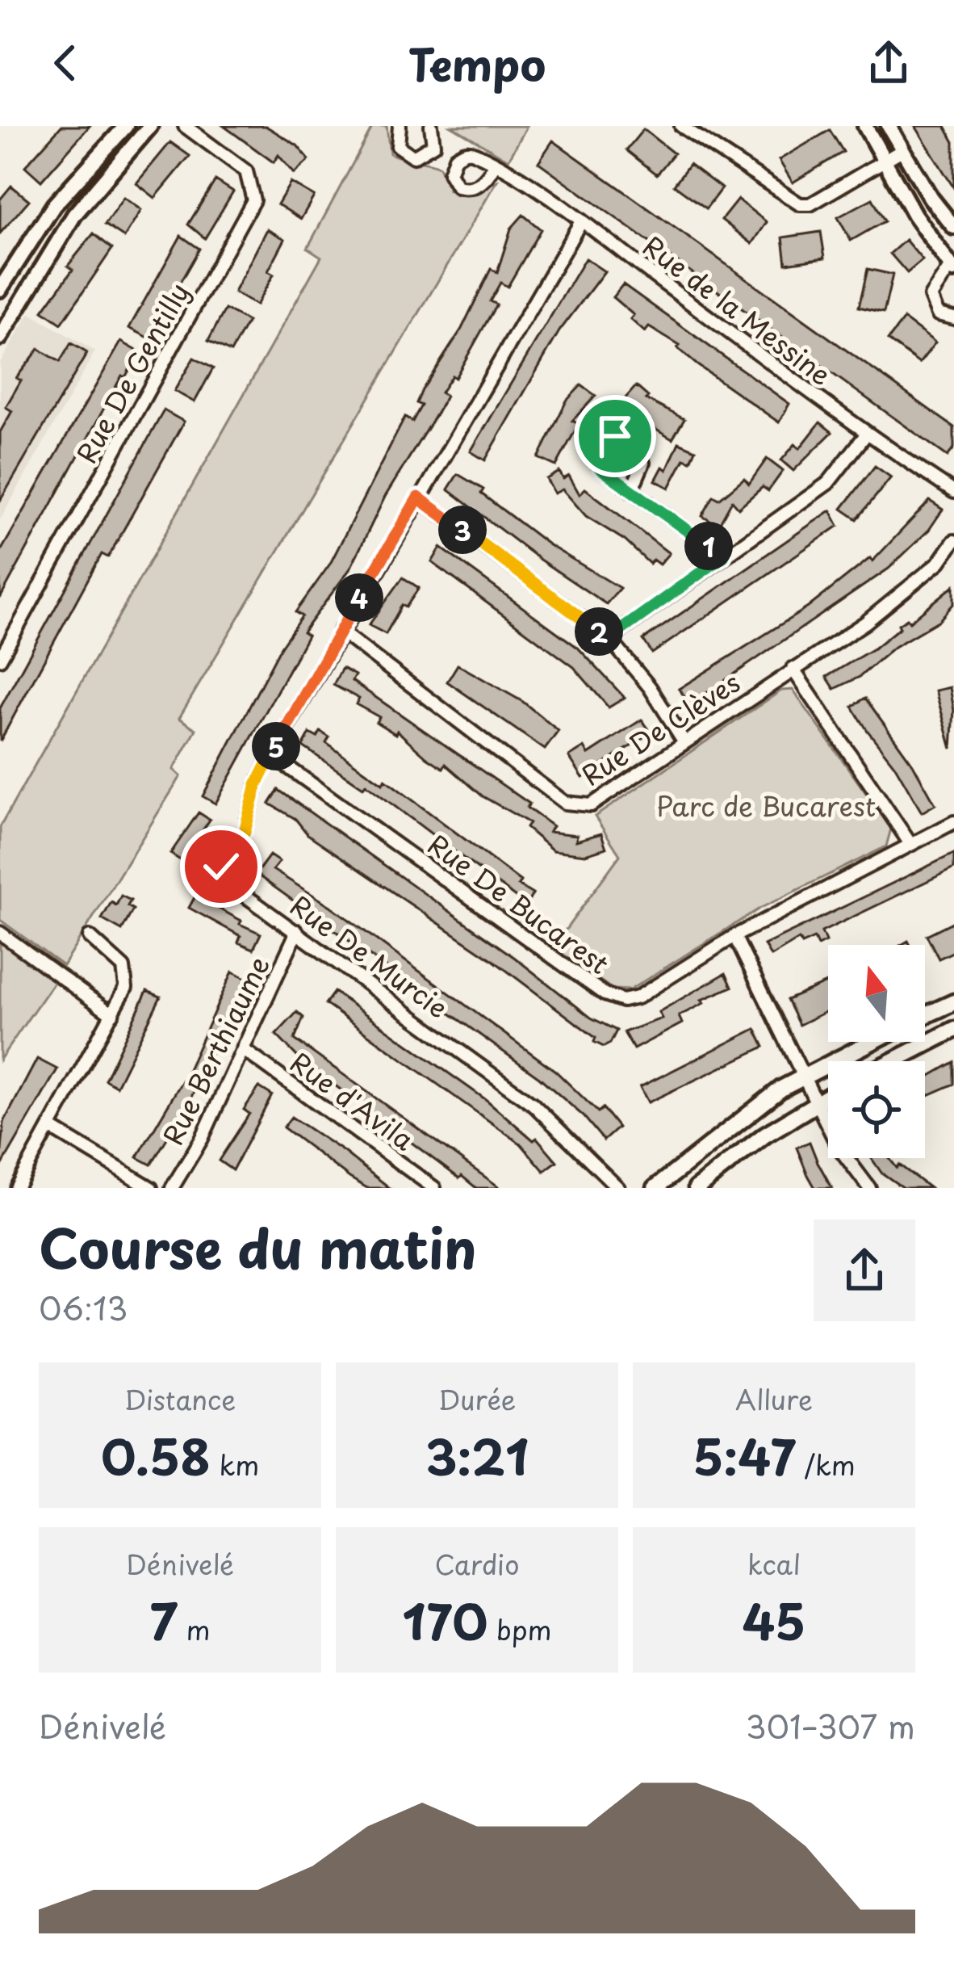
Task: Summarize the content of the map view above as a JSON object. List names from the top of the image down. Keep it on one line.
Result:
{"streets":{"street":["Rue de la Messine","Rue De Gentilly","Rue De Clèves","Rue De Bucarest","Rue De Murcie","Rue Berthiaume","Rue d'Avila"]},"crossings":[["Rue de la Messine","Rue De Murcie"],["Rue De Clèves","Rue De Murcie"],["Rue De Bucarest","Rue De Murcie"],["Rue De Murcie","Rue Berthiaume"],["Rue Berthiaume","Rue d'Avila"]],"parks":["Parc de Bucarest"],"north":"top","page":{"header":"Tempo","pins":["3","1","4","2","5"],"heading":["Course du matin","06:13"],"stats":[["Distance","0.58 km"],["Durée","3:21"],["Allure","5:47 /km"],["Dénivelé","7 m"],["Cardio","170 bpm"],["kcal","45"]],"chart":["Dénivelé","301–307 m"]}}
